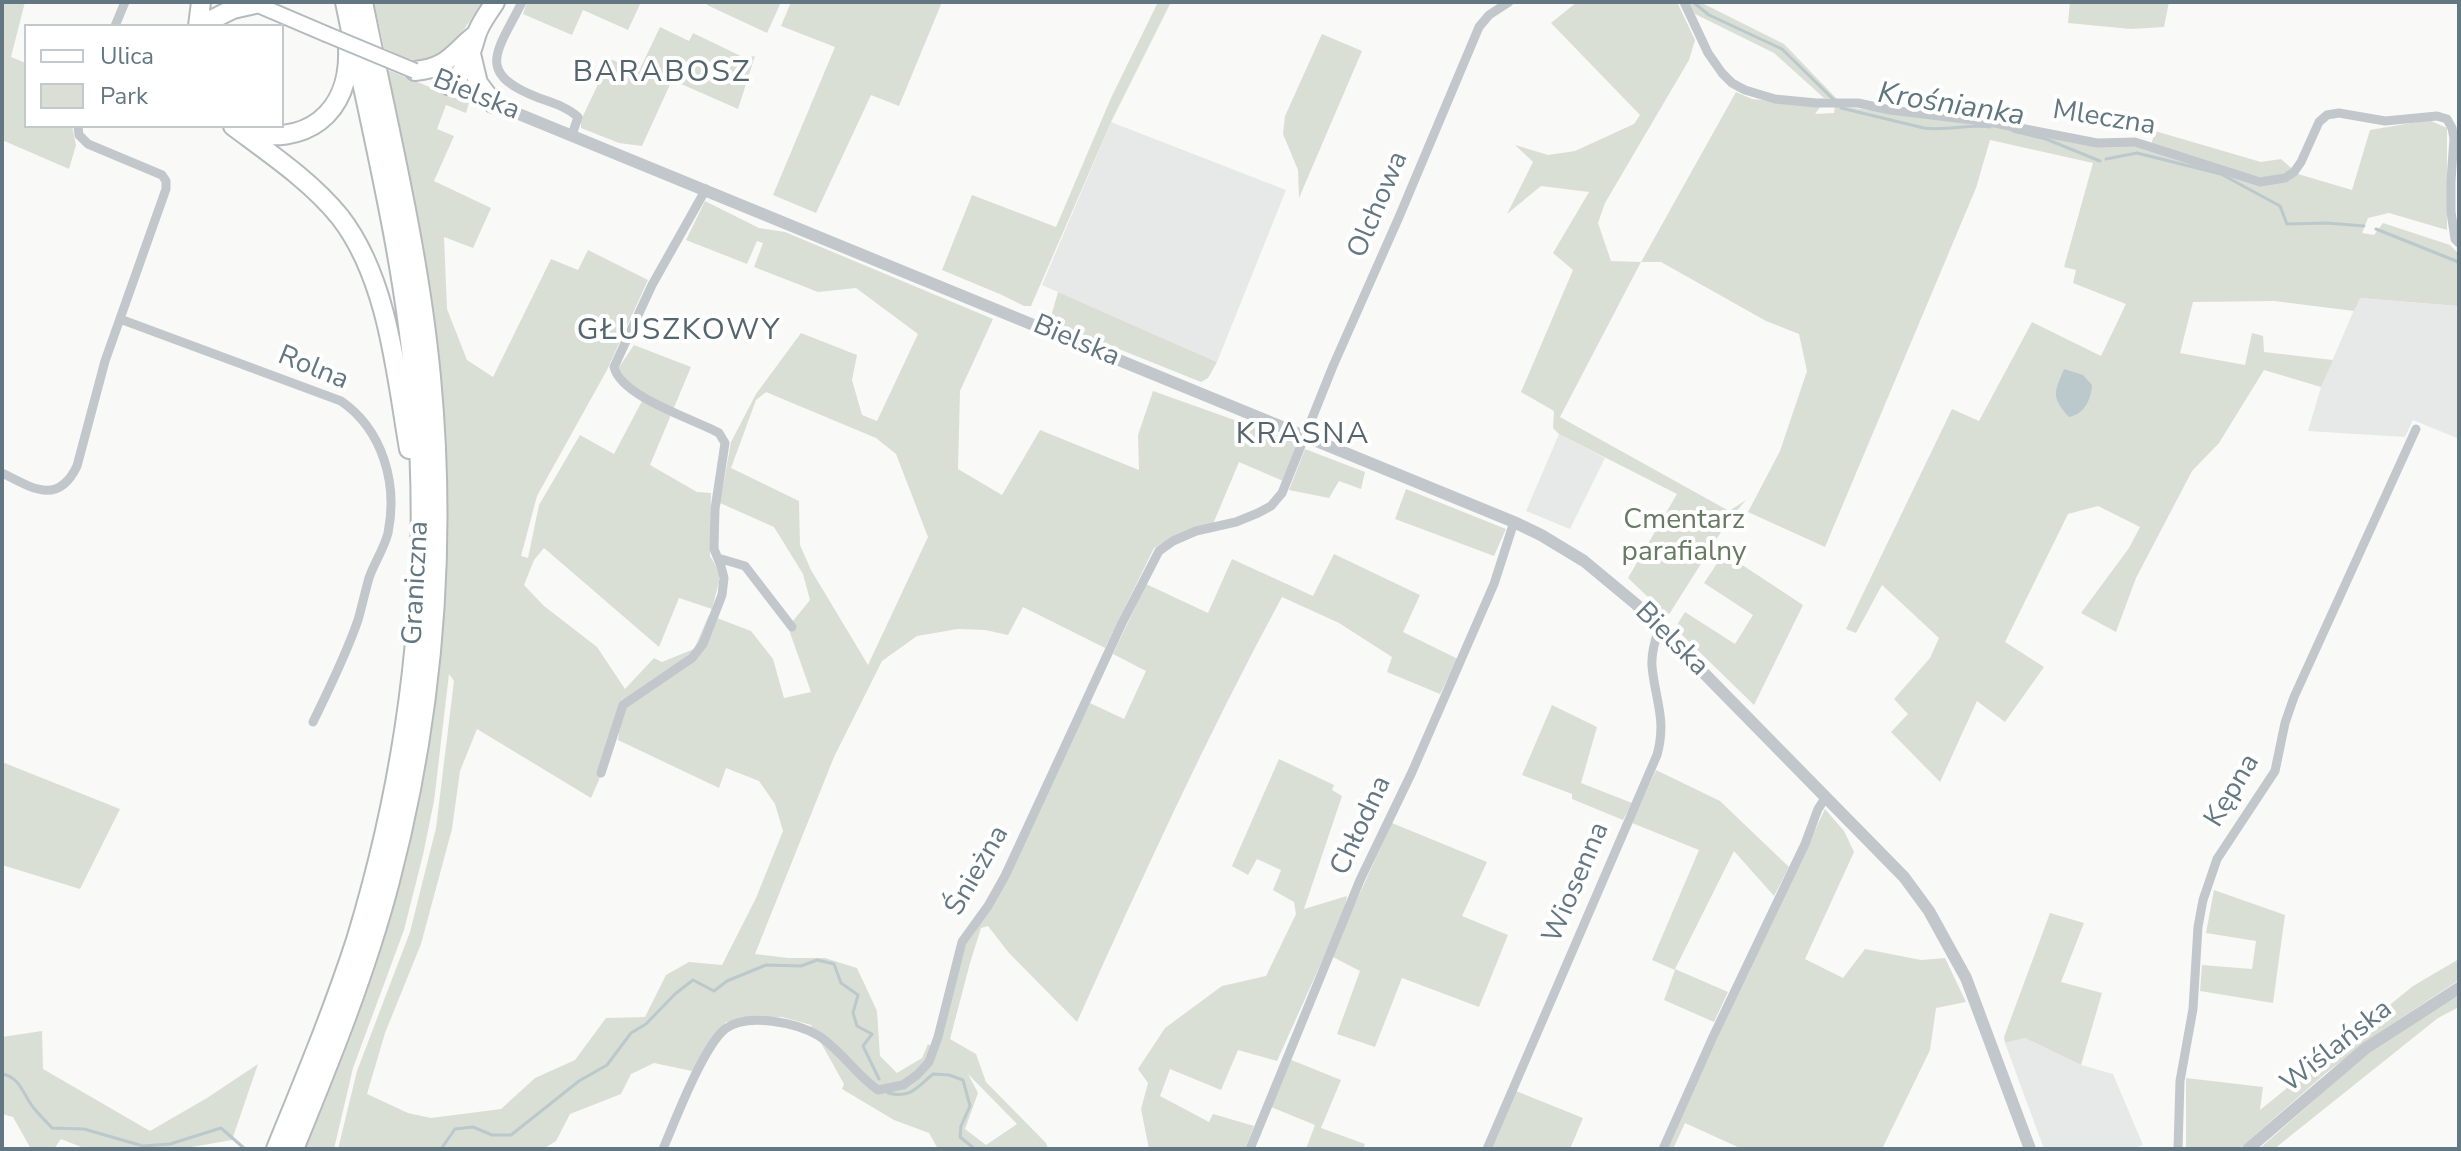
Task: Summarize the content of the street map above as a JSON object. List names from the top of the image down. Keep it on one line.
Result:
{"streets":{"highway":["Graniczna"],"main road":["Bielska"],"street":["Mleczna","Olchowa","Rolna","Kępna","Chłodna","Śnieżna","Wiosenna","Wiślańska"]},"crossings":[["Bielska","Olchowa"],["Bielska","Chłodna"],["Bielska","Śnieżna"],["Bielska","Wiosenna"],["Olchowa","Śnieżna"]],"districts":["BARABOSZ","GŁUSZKOWY","KRASNA"],"water":["Krośnianka"],"parks":["Cmentarz parafialny"],"legend":["Ulica","Park"]}
